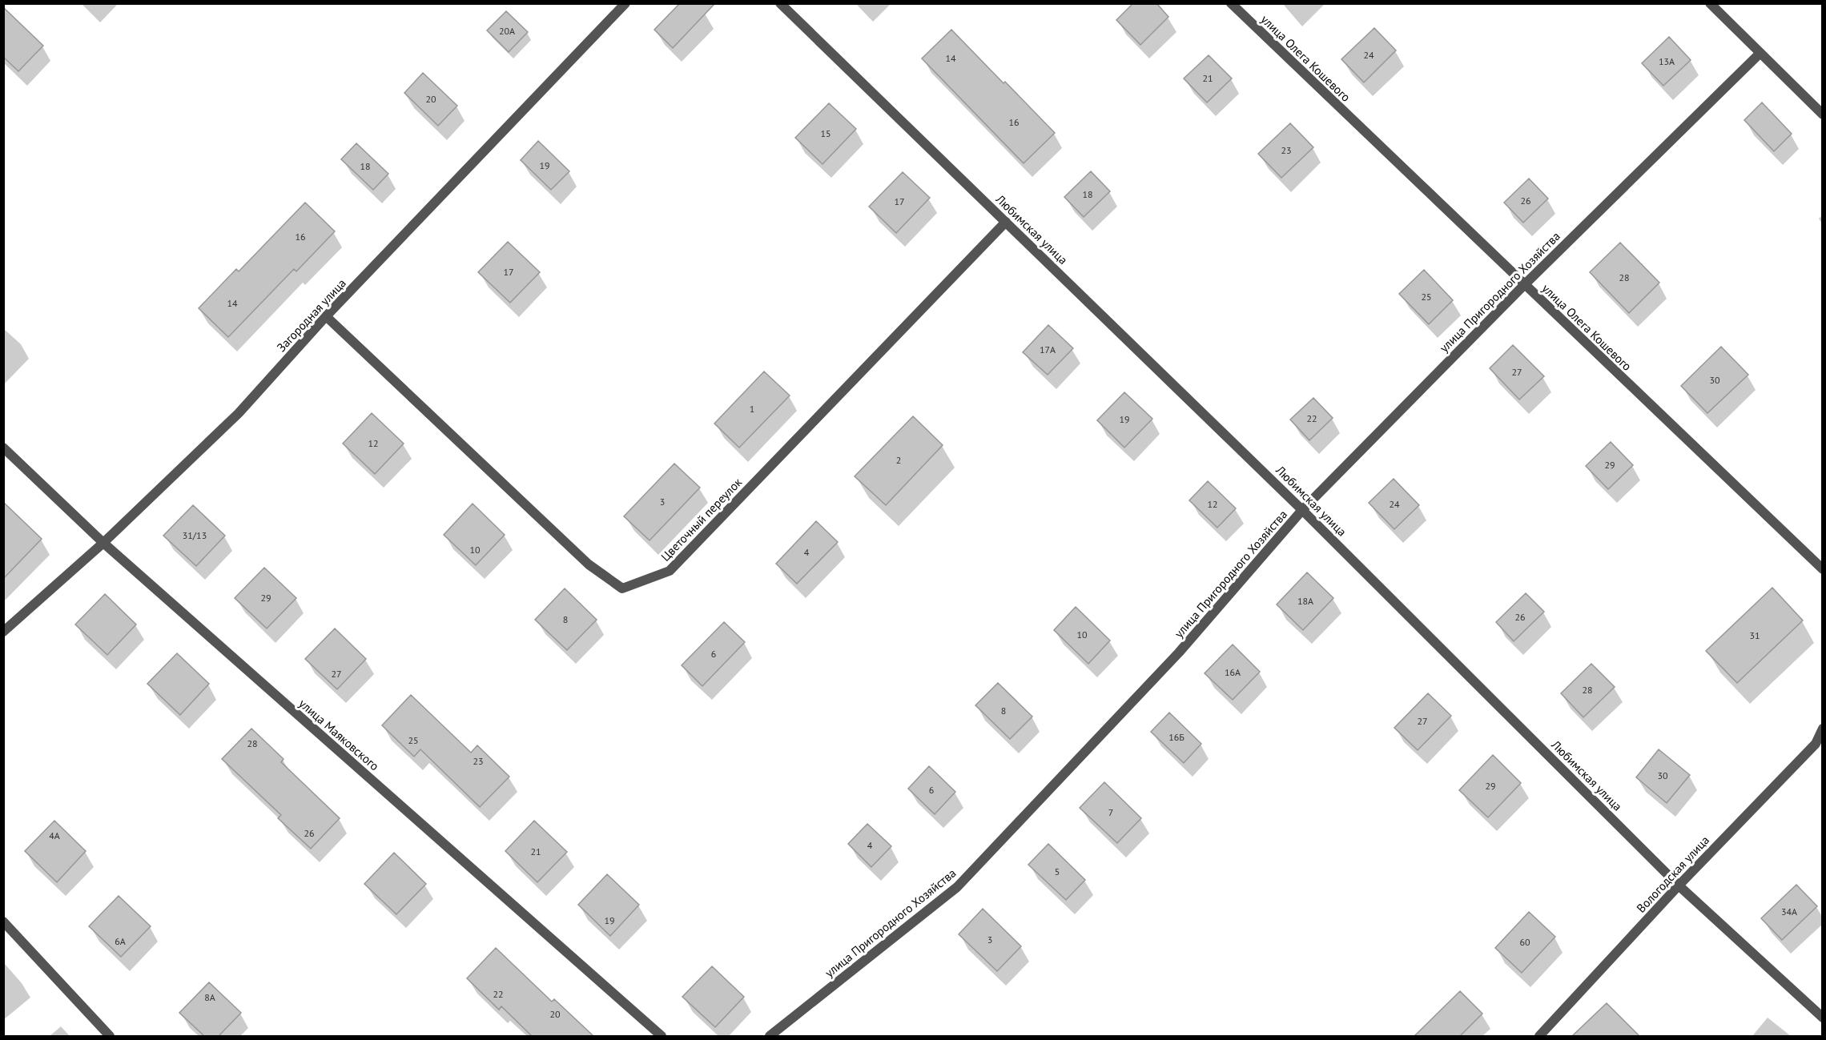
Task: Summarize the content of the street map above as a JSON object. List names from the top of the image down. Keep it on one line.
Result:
{"streets":{"street":["улица Олега Кошевого","Любимская улица","улица Пригородного Хозяйства","Загородная улица","Цветочный переулок","улица Маяковского","Вологодская улица"]},"crossings":[["улица Олега Кошевого","улица Пригородного Хозяйства"],["Любимская улица","улица Пригородного Хозяйства"],["Любимская улица","Цветочный переулок"],["Любимская улица","Вологодская улица"],["Загородная улица","Цветочный переулок"],["Загородная улица","улица Маяковского"]],"house_numbers":["20А","24","14","13А","21","20","16","15","23","19","18","18","26","17","16","17","28","25","14","17А","27","30","1","22","19","12","2","29","3","12","24","31/13","10","4","29","18А","26","8","10","31","6","16А","27","28","8","27","16Б","25","28","23","30","29","6","7","26","4А","4","21","5","34А","19","3","6А","60","22","8А","20"]}
